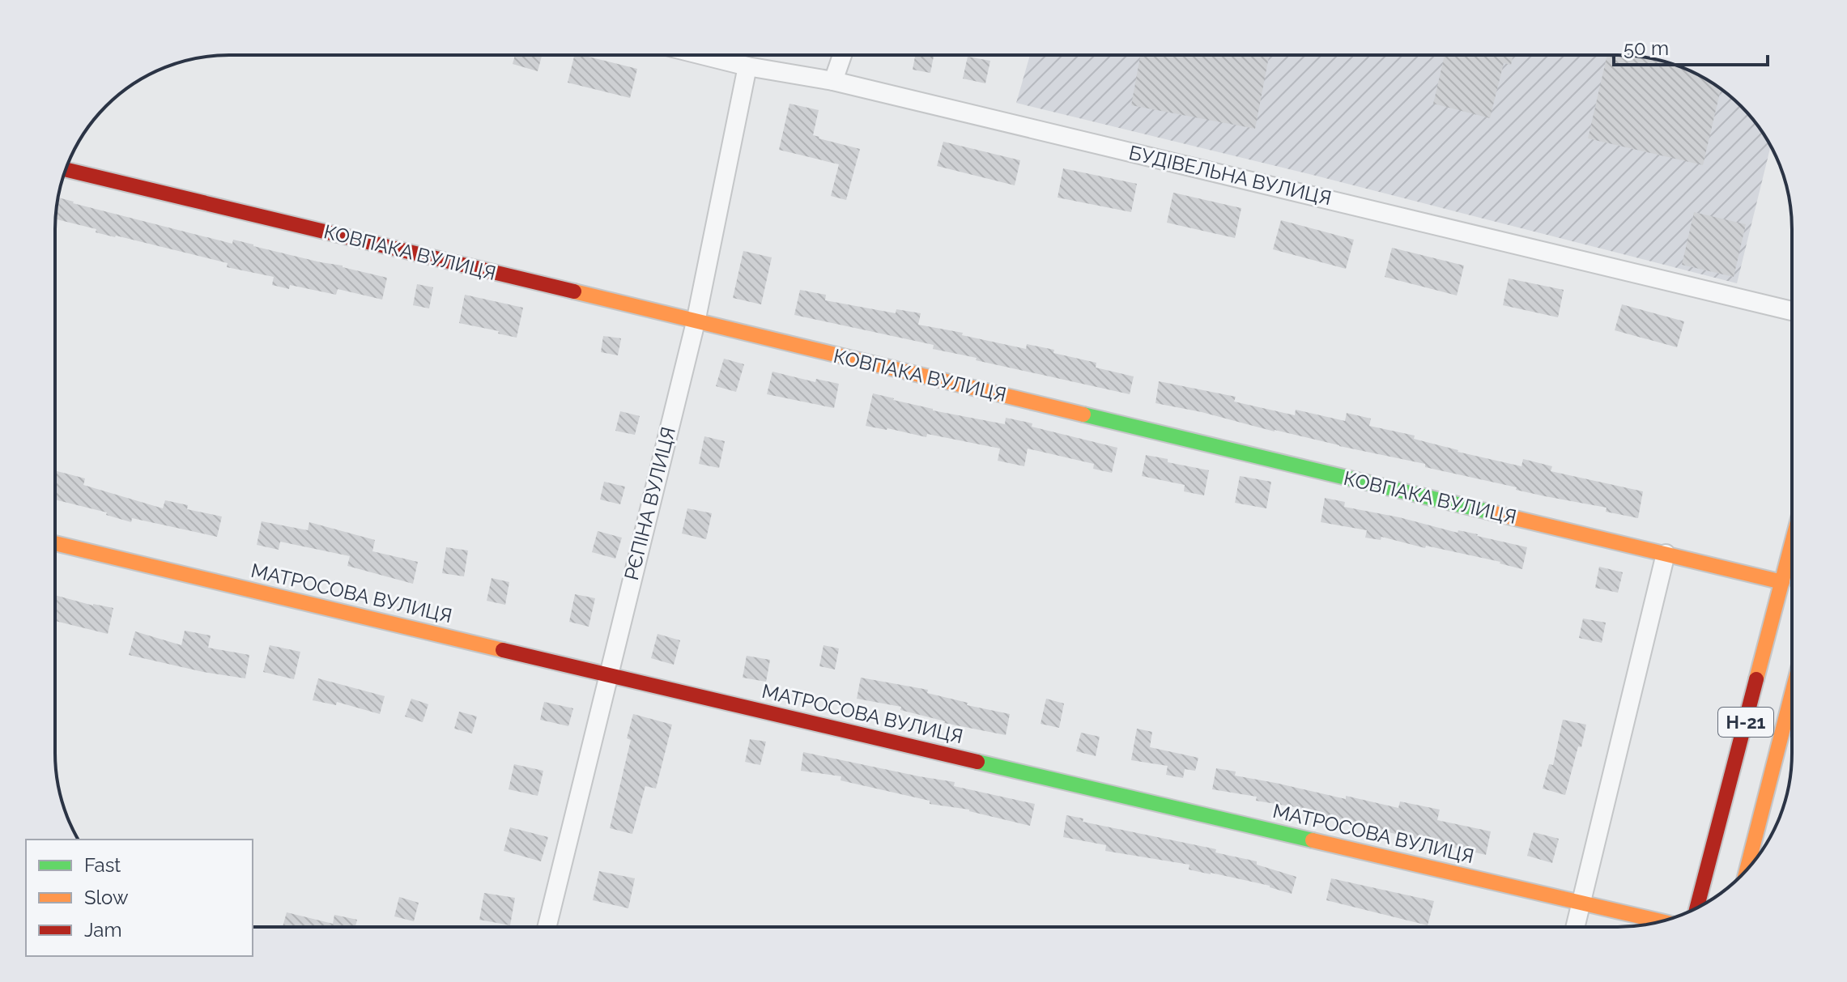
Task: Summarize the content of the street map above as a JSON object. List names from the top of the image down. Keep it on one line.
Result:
{"streets":{"street":["БУДІВЕЛЬНА ВУЛИЦЯ","КОВПАКА ВУЛИЦЯ","РЄПІНА ВУЛИЦЯ","МАТРОСОВА ВУЛИЦЯ","Н-21"]},"crossings":[["БУДІВЕЛЬНА ВУЛИЦЯ","РЄПІНА ВУЛИЦЯ"],["КОВПАКА ВУЛИЦЯ","РЄПІНА ВУЛИЦЯ"],["КОВПАКА ВУЛИЦЯ","Н-21"],["РЄПІНА ВУЛИЦЯ","МАТРОСОВА ВУЛИЦЯ"]],"legend":["Fast","Slow","Jam"],"scale_bar":"50 m"}
